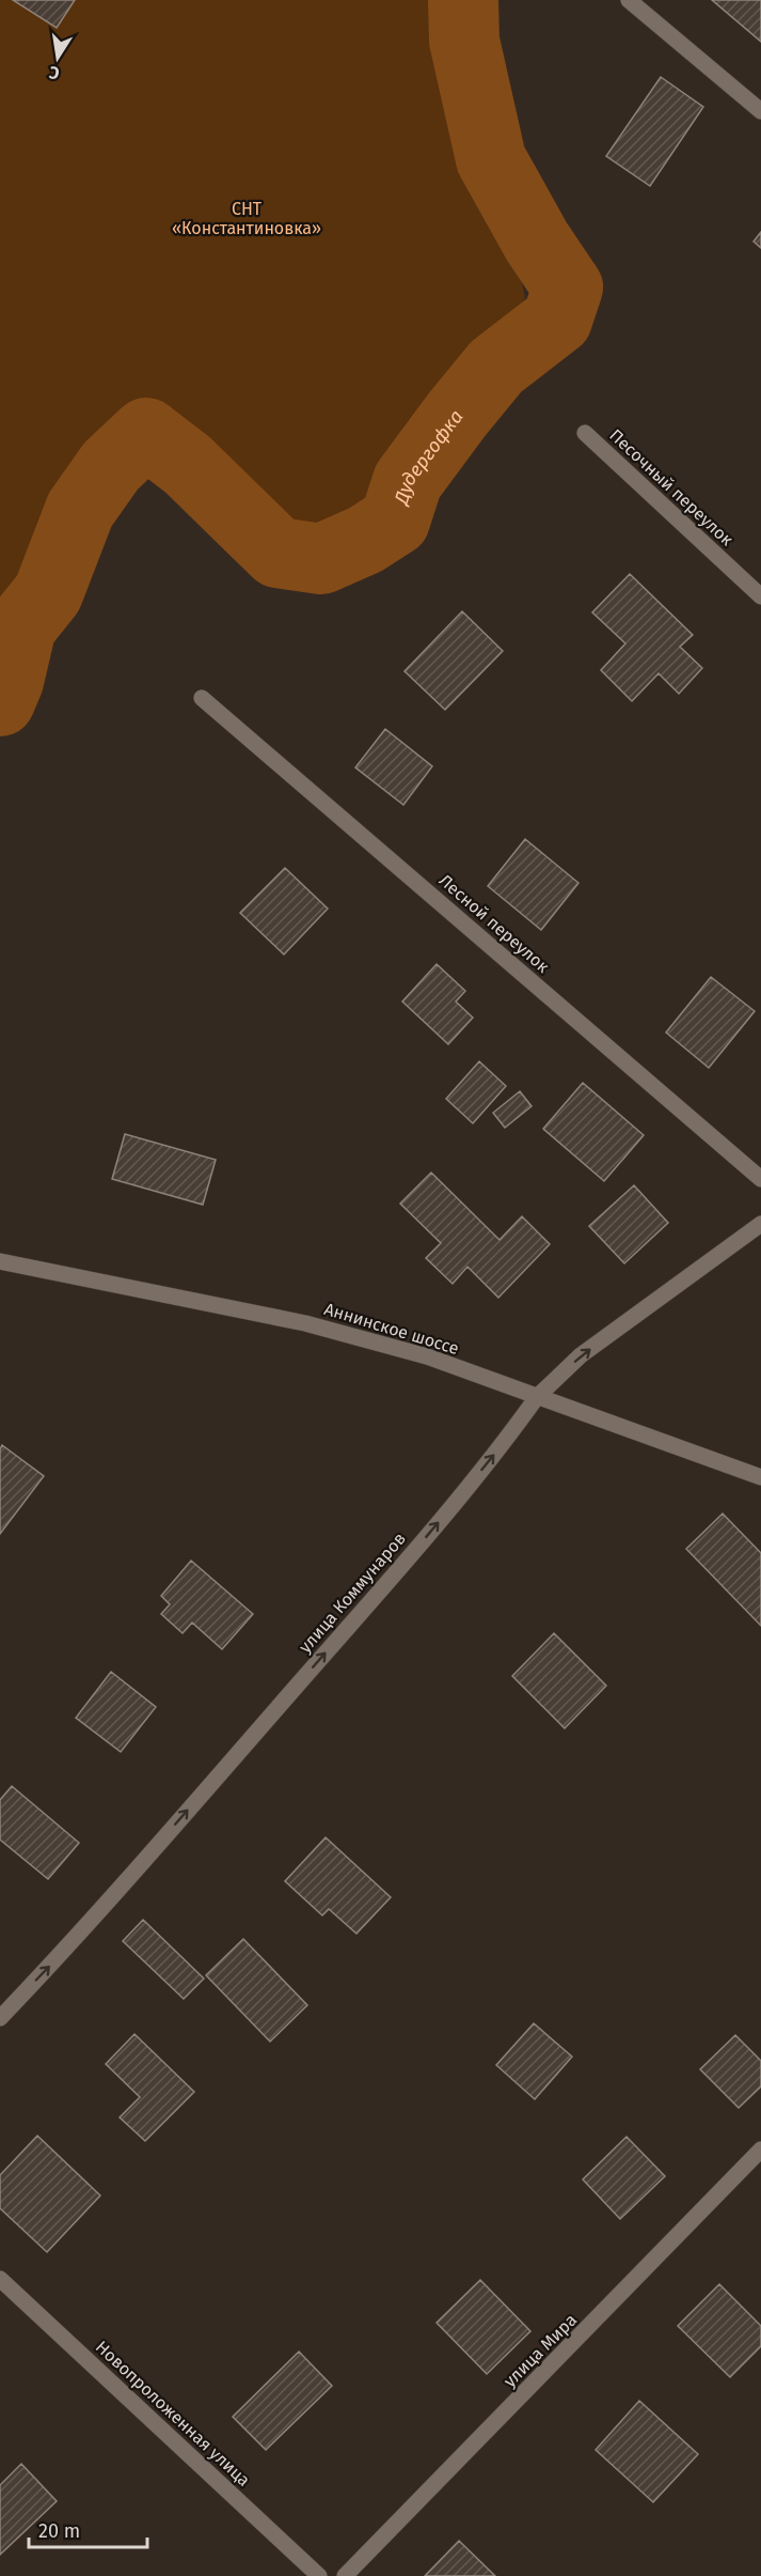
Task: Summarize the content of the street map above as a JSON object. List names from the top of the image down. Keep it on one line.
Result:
{"streets":{"street":["Песочный переулок","Лесной переулок","Аннинское шоссе","улица Коммунаров","улица Мира","Новопроложенная улица"]},"crossings":[["Аннинское шоссе","улица Коммунаров"]],"one_way":["улица Коммунаров"],"water":["Дудергофка"],"parks":["СНТ «Константиновка»"],"scale_bar":"20 m","north":"bottom"}
